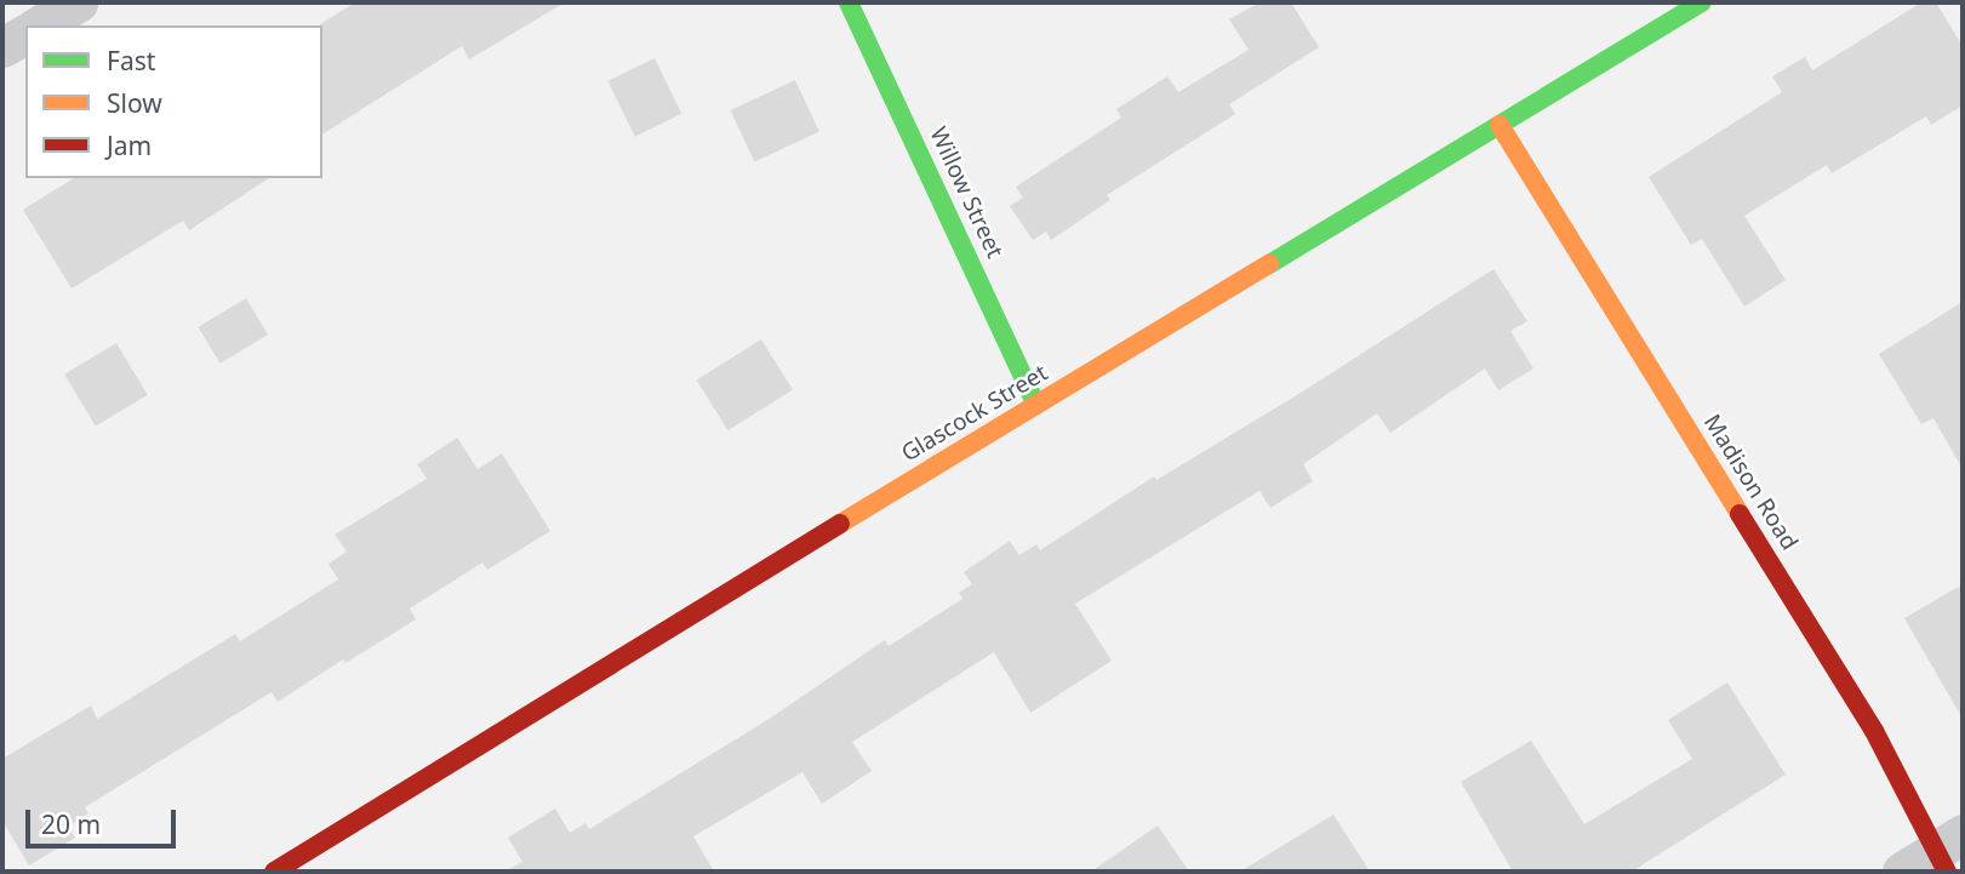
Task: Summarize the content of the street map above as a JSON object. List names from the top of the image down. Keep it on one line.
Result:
{"streets":{"street":["Willow Street","Glascock Street","Madison Road"]},"crossings":[["Willow Street","Glascock Street"],["Glascock Street","Madison Road"]],"legend":["Fast","Slow","Jam"],"scale_bar":"20 m"}
